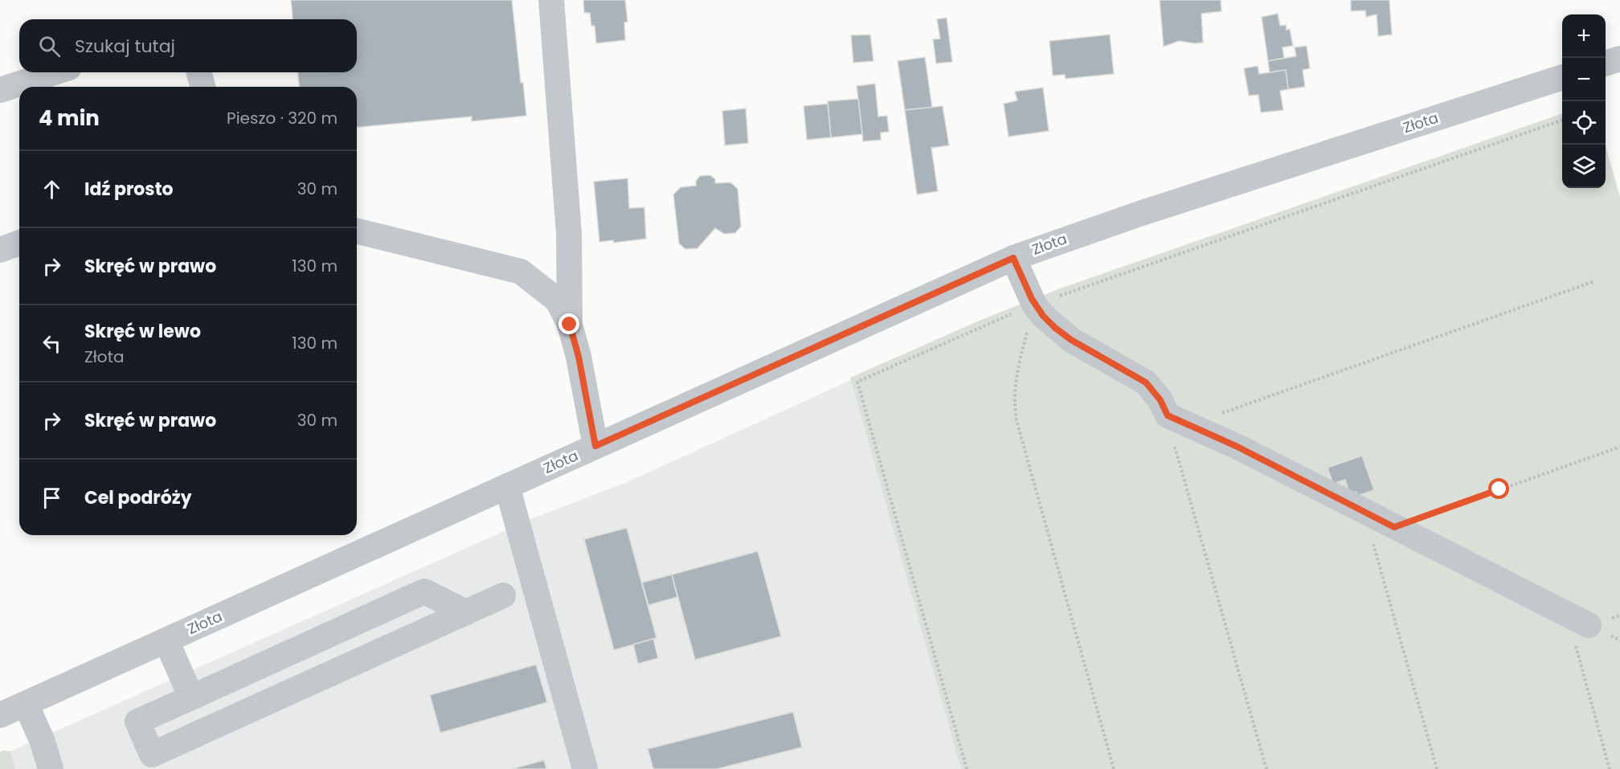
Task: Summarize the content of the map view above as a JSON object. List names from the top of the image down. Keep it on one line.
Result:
{"streets":{"street":["Złota"]},"page":{"map_buttons":["+","−"],"search":"Szukaj tutaj","heading":["4 min","Pieszo · 320 m"],"list":[["Idź prosto","30 m"],["Skręć w prawo","130 m"],["Skręć w lewo","Złota","130 m"],["Skręć w prawo","30 m"],"Cel podróży"]}}
